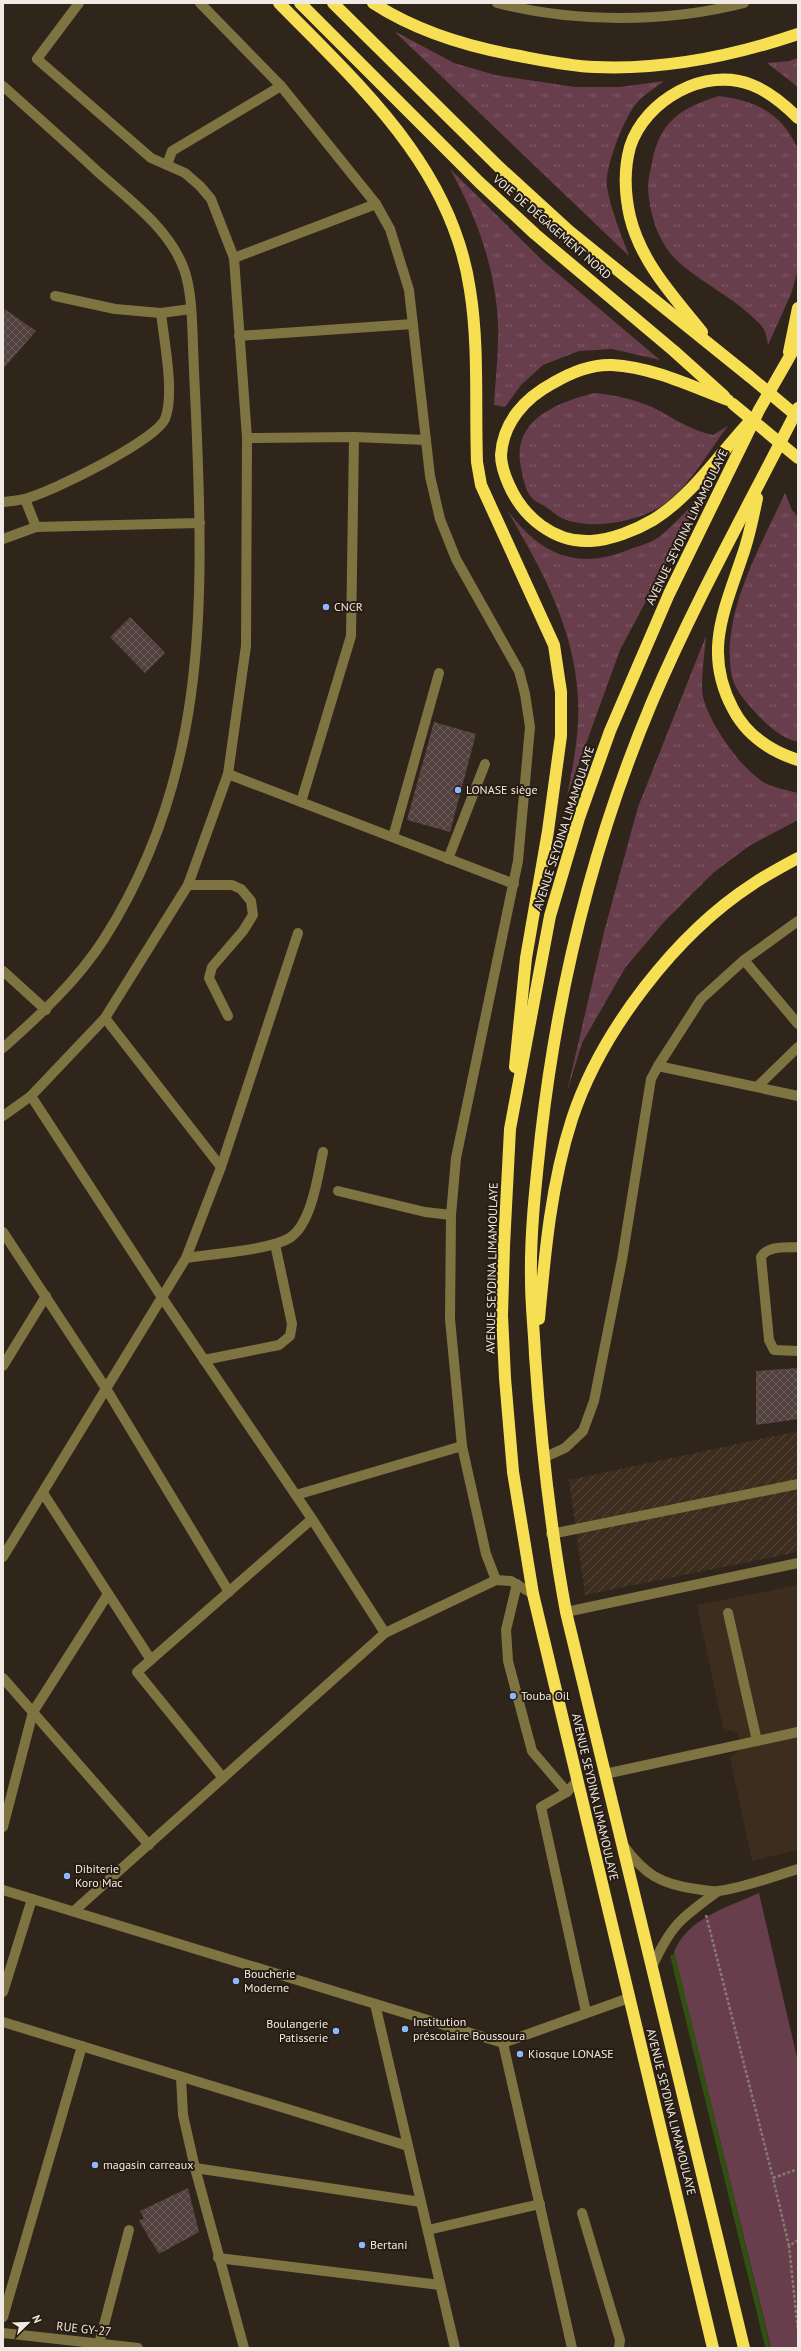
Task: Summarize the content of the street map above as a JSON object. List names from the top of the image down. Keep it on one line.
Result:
{"streets":{"highway":["VOIE DE DÉGAGEMENT NORD","AVENUE SEYDINA LIMAMOULAYE"],"street":["RUE GY-27"]},"places":["CNCR","LONASE siège","Touba Oil","Dibiterie Koro Mac","Boucherie Moderne","Institution préscolaire Boussoura","Boulangerie Patisserie","Kiosque LONASE","magasin carreaux","Bertani"],"north":"top right"}
